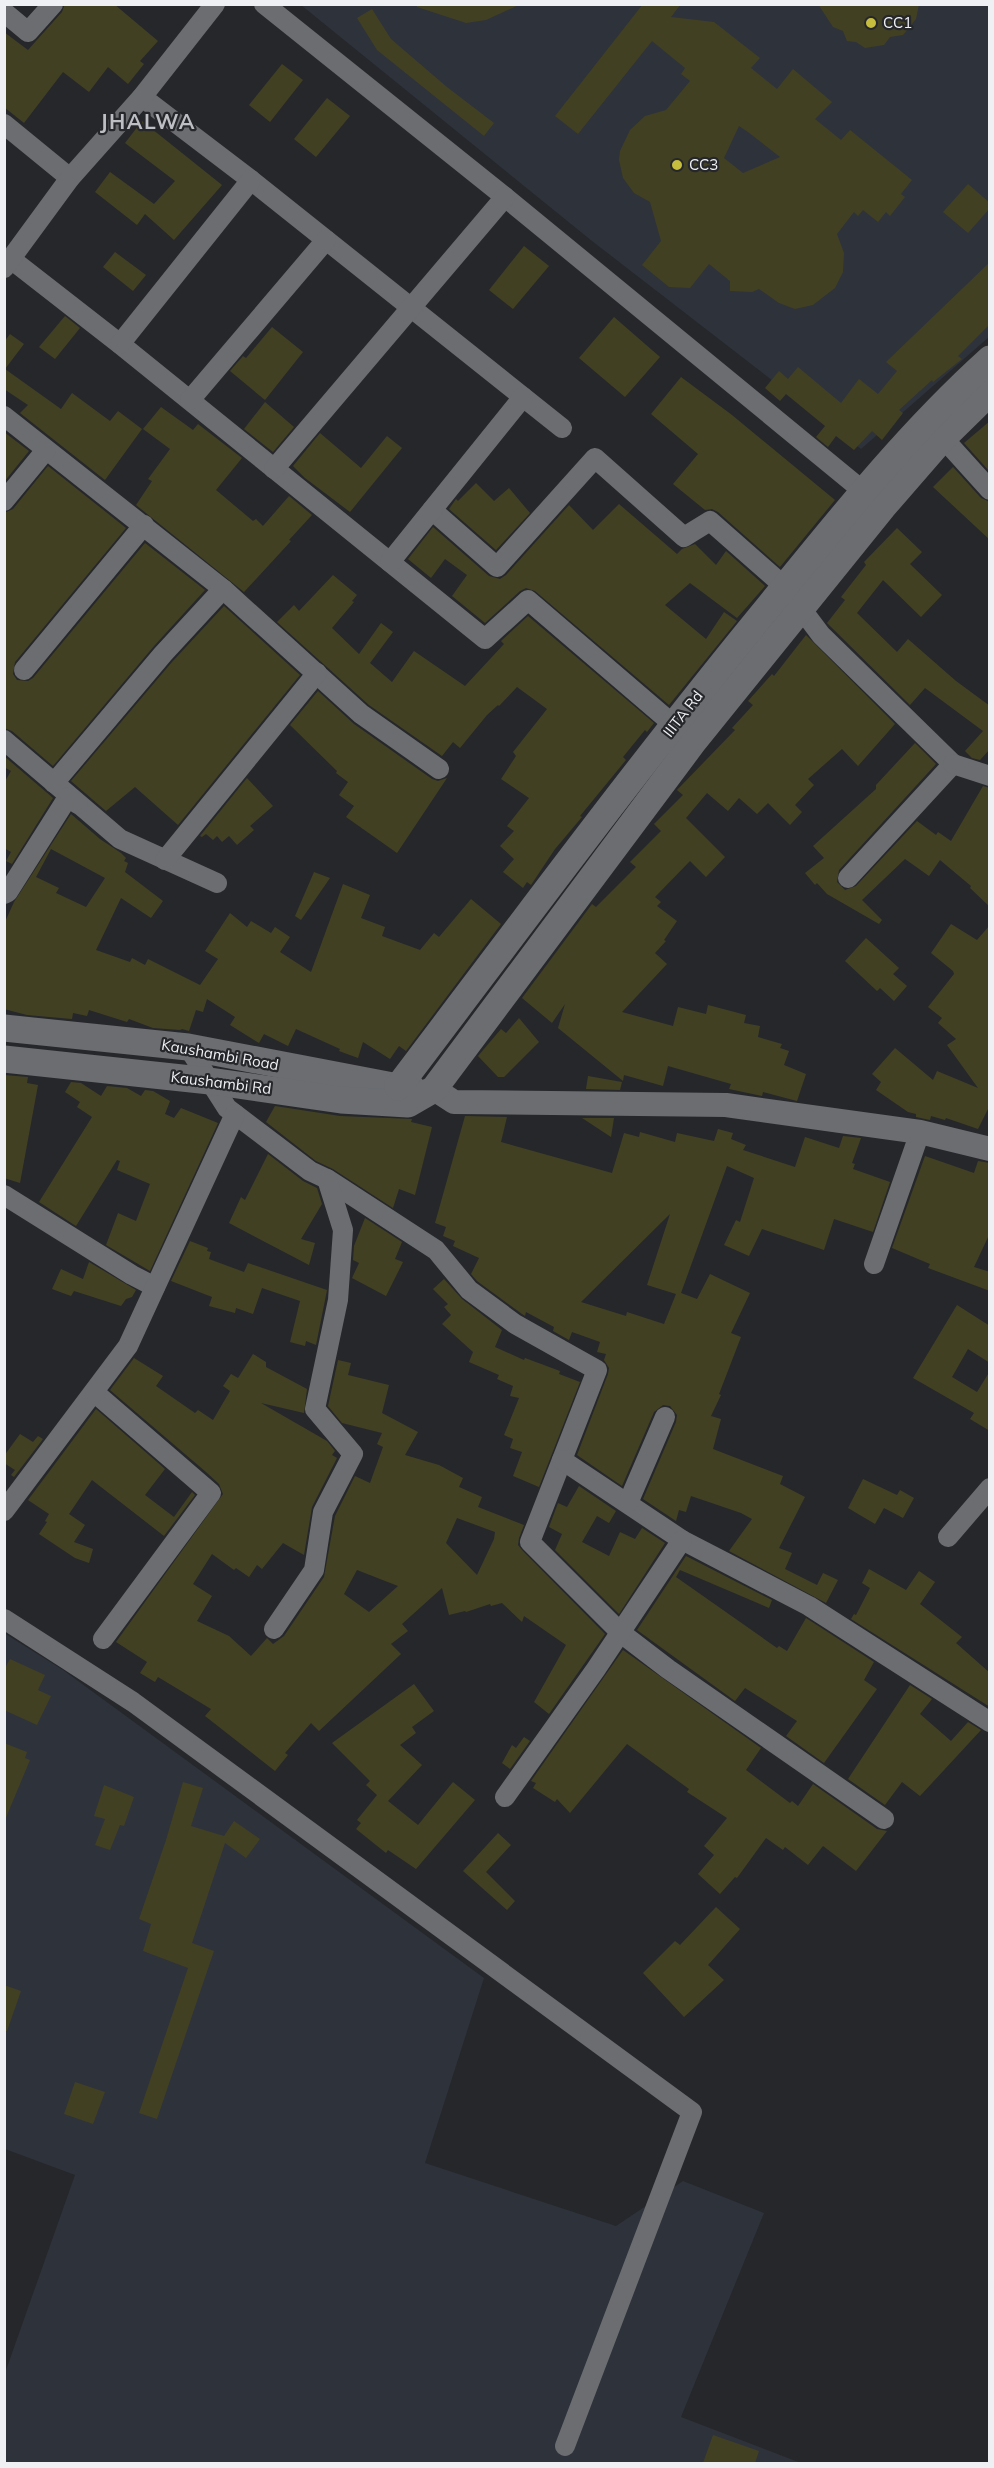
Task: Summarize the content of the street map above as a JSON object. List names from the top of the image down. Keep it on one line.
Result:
{"streets":{"main road":["IIITA Rd","Kaushambi Road","Kaushambi Rd"]},"crossings":[["IIITA Rd","Kaushambi Road"],["IIITA Rd","Kaushambi Rd"],["Kaushambi Road","Kaushambi Rd"]],"districts":["JHALWA"],"places":["CC1","CC3"]}
